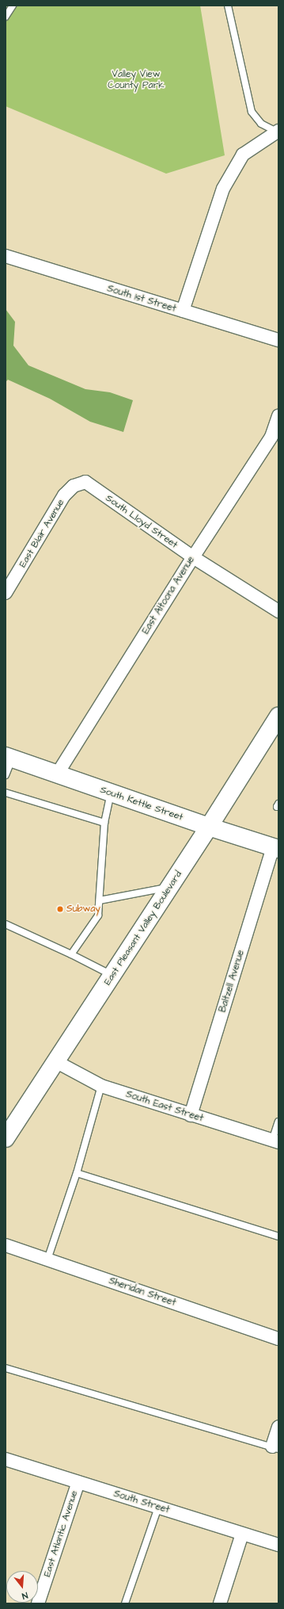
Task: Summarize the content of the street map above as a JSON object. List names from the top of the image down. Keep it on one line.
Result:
{"streets":{"main road":["South Kettle Street","East Pleasant Valley Boulevard"],"street":["South 1st Street","South Lloyd Street","East Blair Avenue","East Altoona Avenue","Baltzell Avenue","South East Street","Sheridan Street","South Street","East Atlantic Avenue"]},"crossings":[["South Lloyd Street","East Blair Avenue"],["South Lloyd Street","East Altoona Avenue"],["East Altoona Avenue","South Kettle Street"],["South Kettle Street","East Pleasant Valley Boulevard"],["South Kettle Street","Baltzell Avenue"],["East Pleasant Valley Boulevard","South East Street"],["Baltzell Avenue","South East Street"],["South Street","East Atlantic Avenue"]],"parks":["Valley View County Park"],"places":["Subway"],"north":"bottom"}
